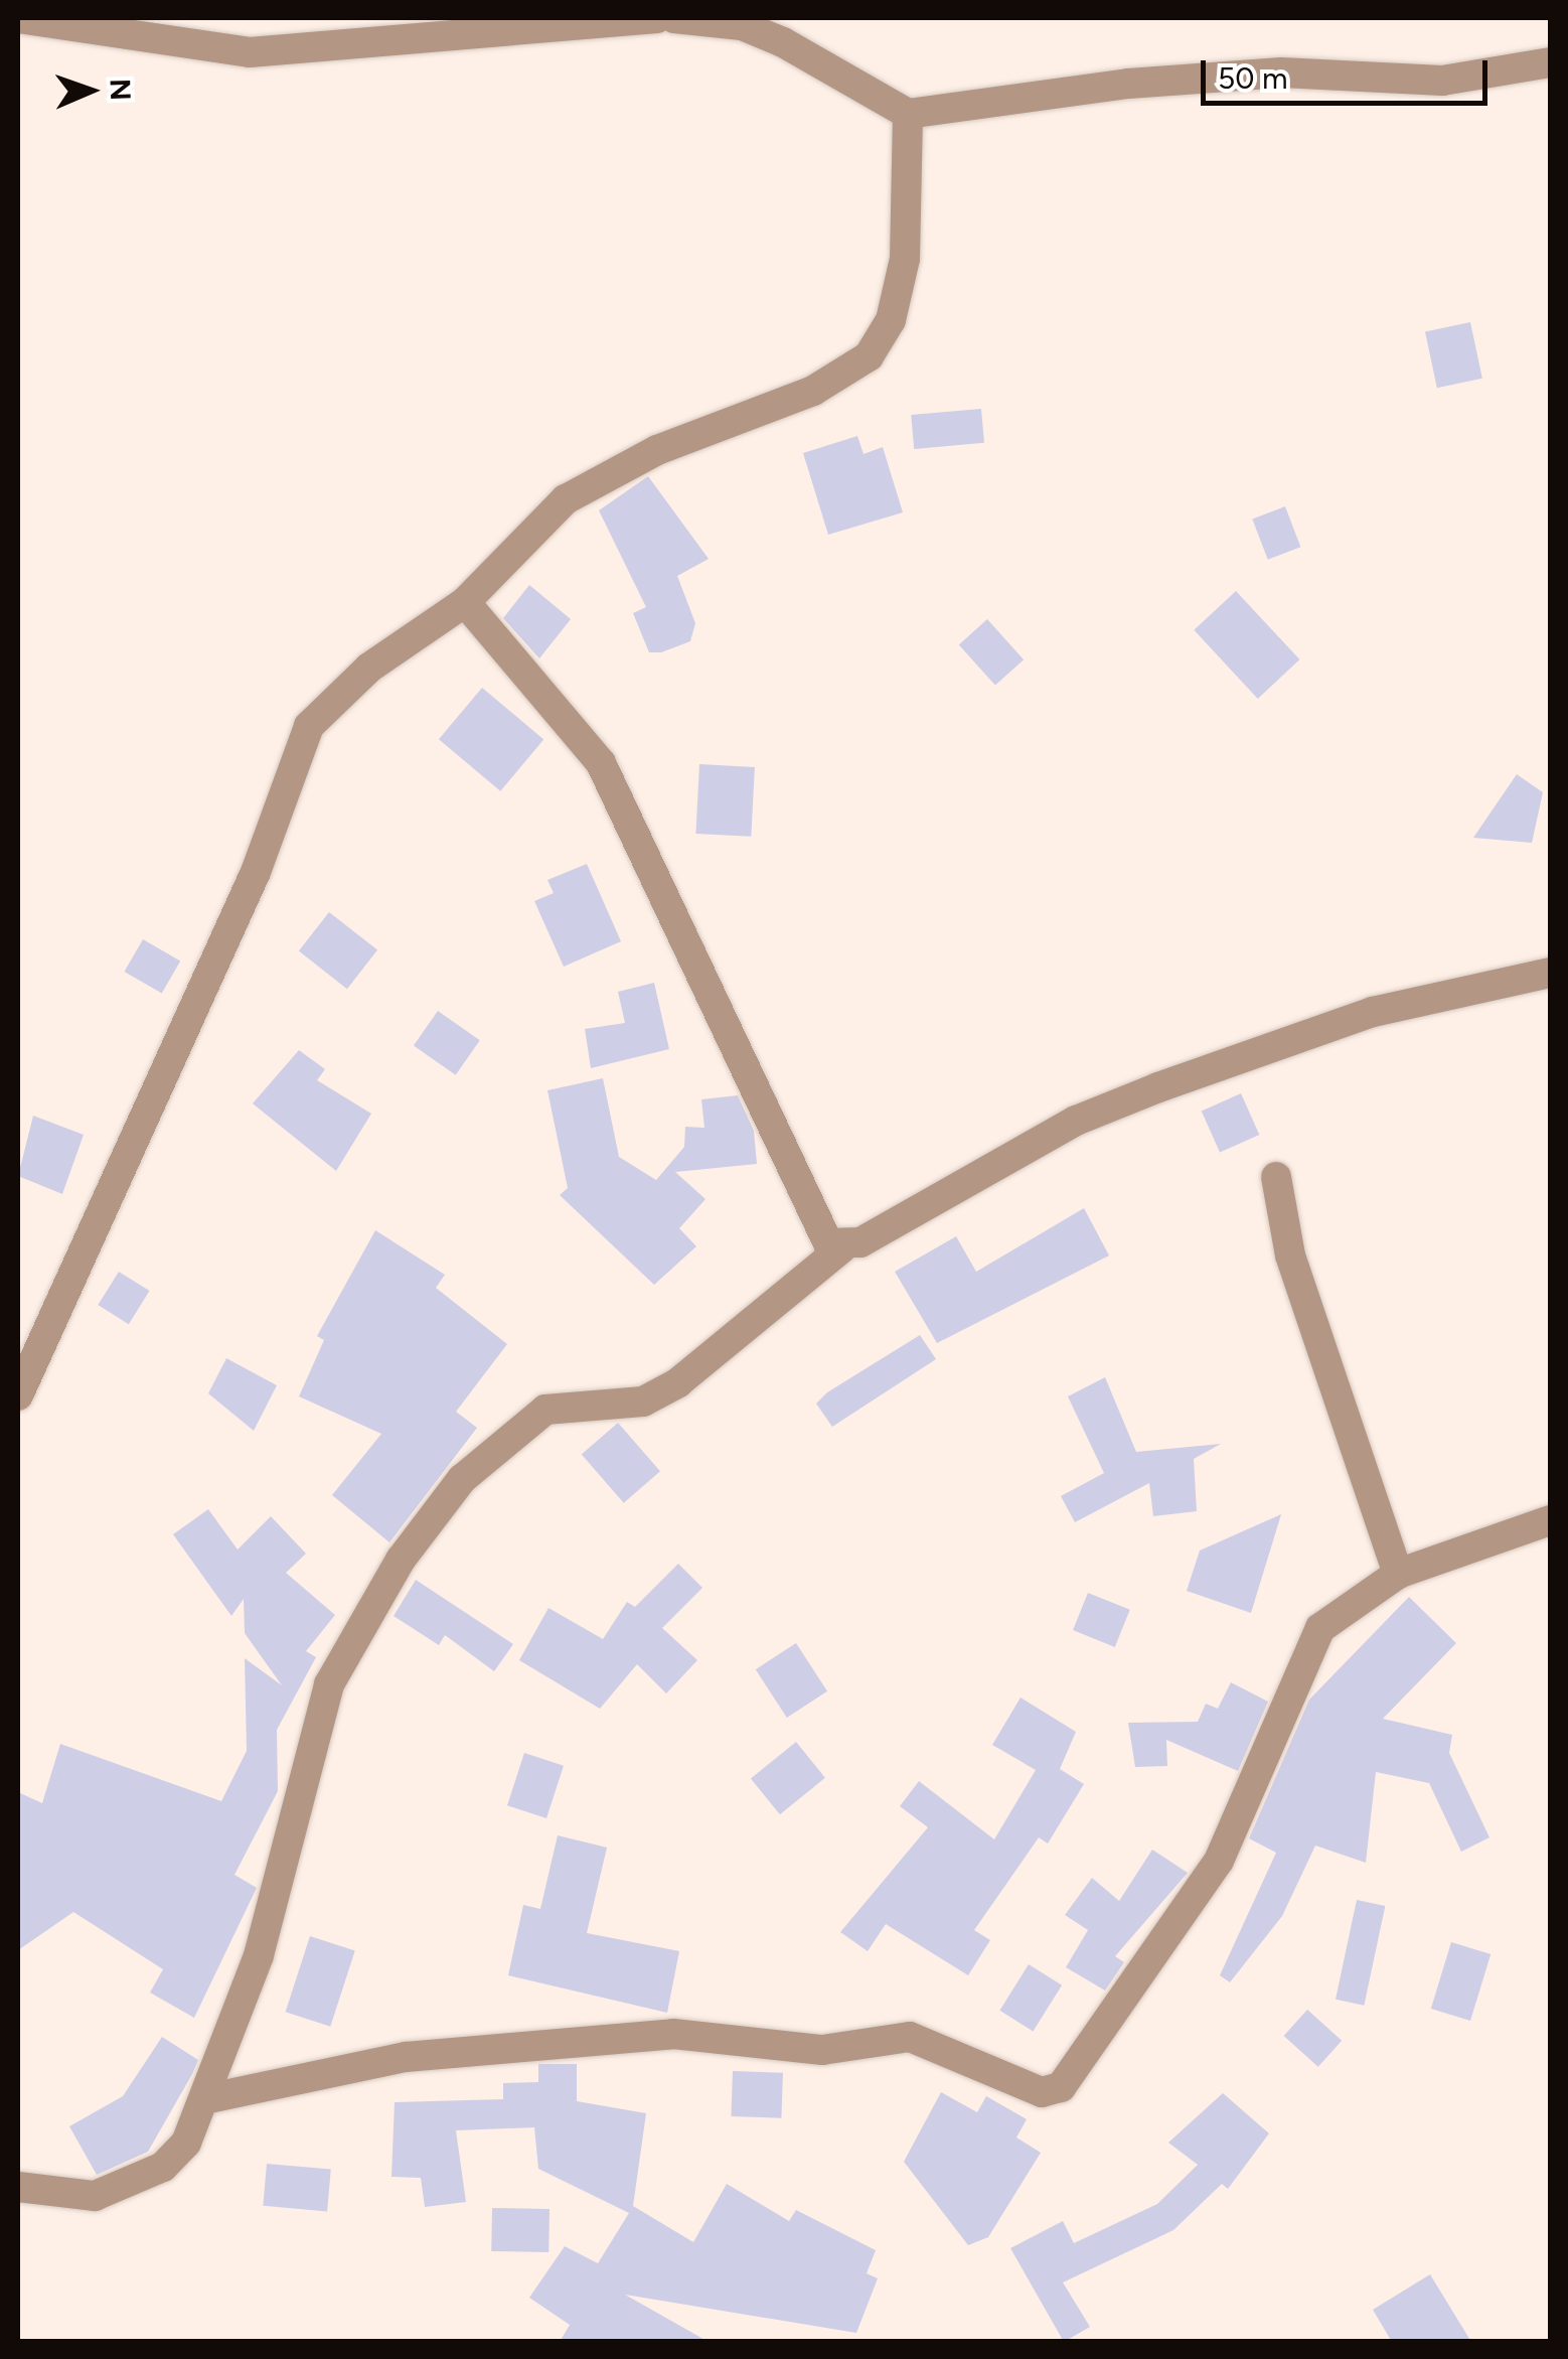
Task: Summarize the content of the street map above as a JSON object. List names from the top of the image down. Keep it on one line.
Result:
{"scale_bar":"50 m","north":"right"}
